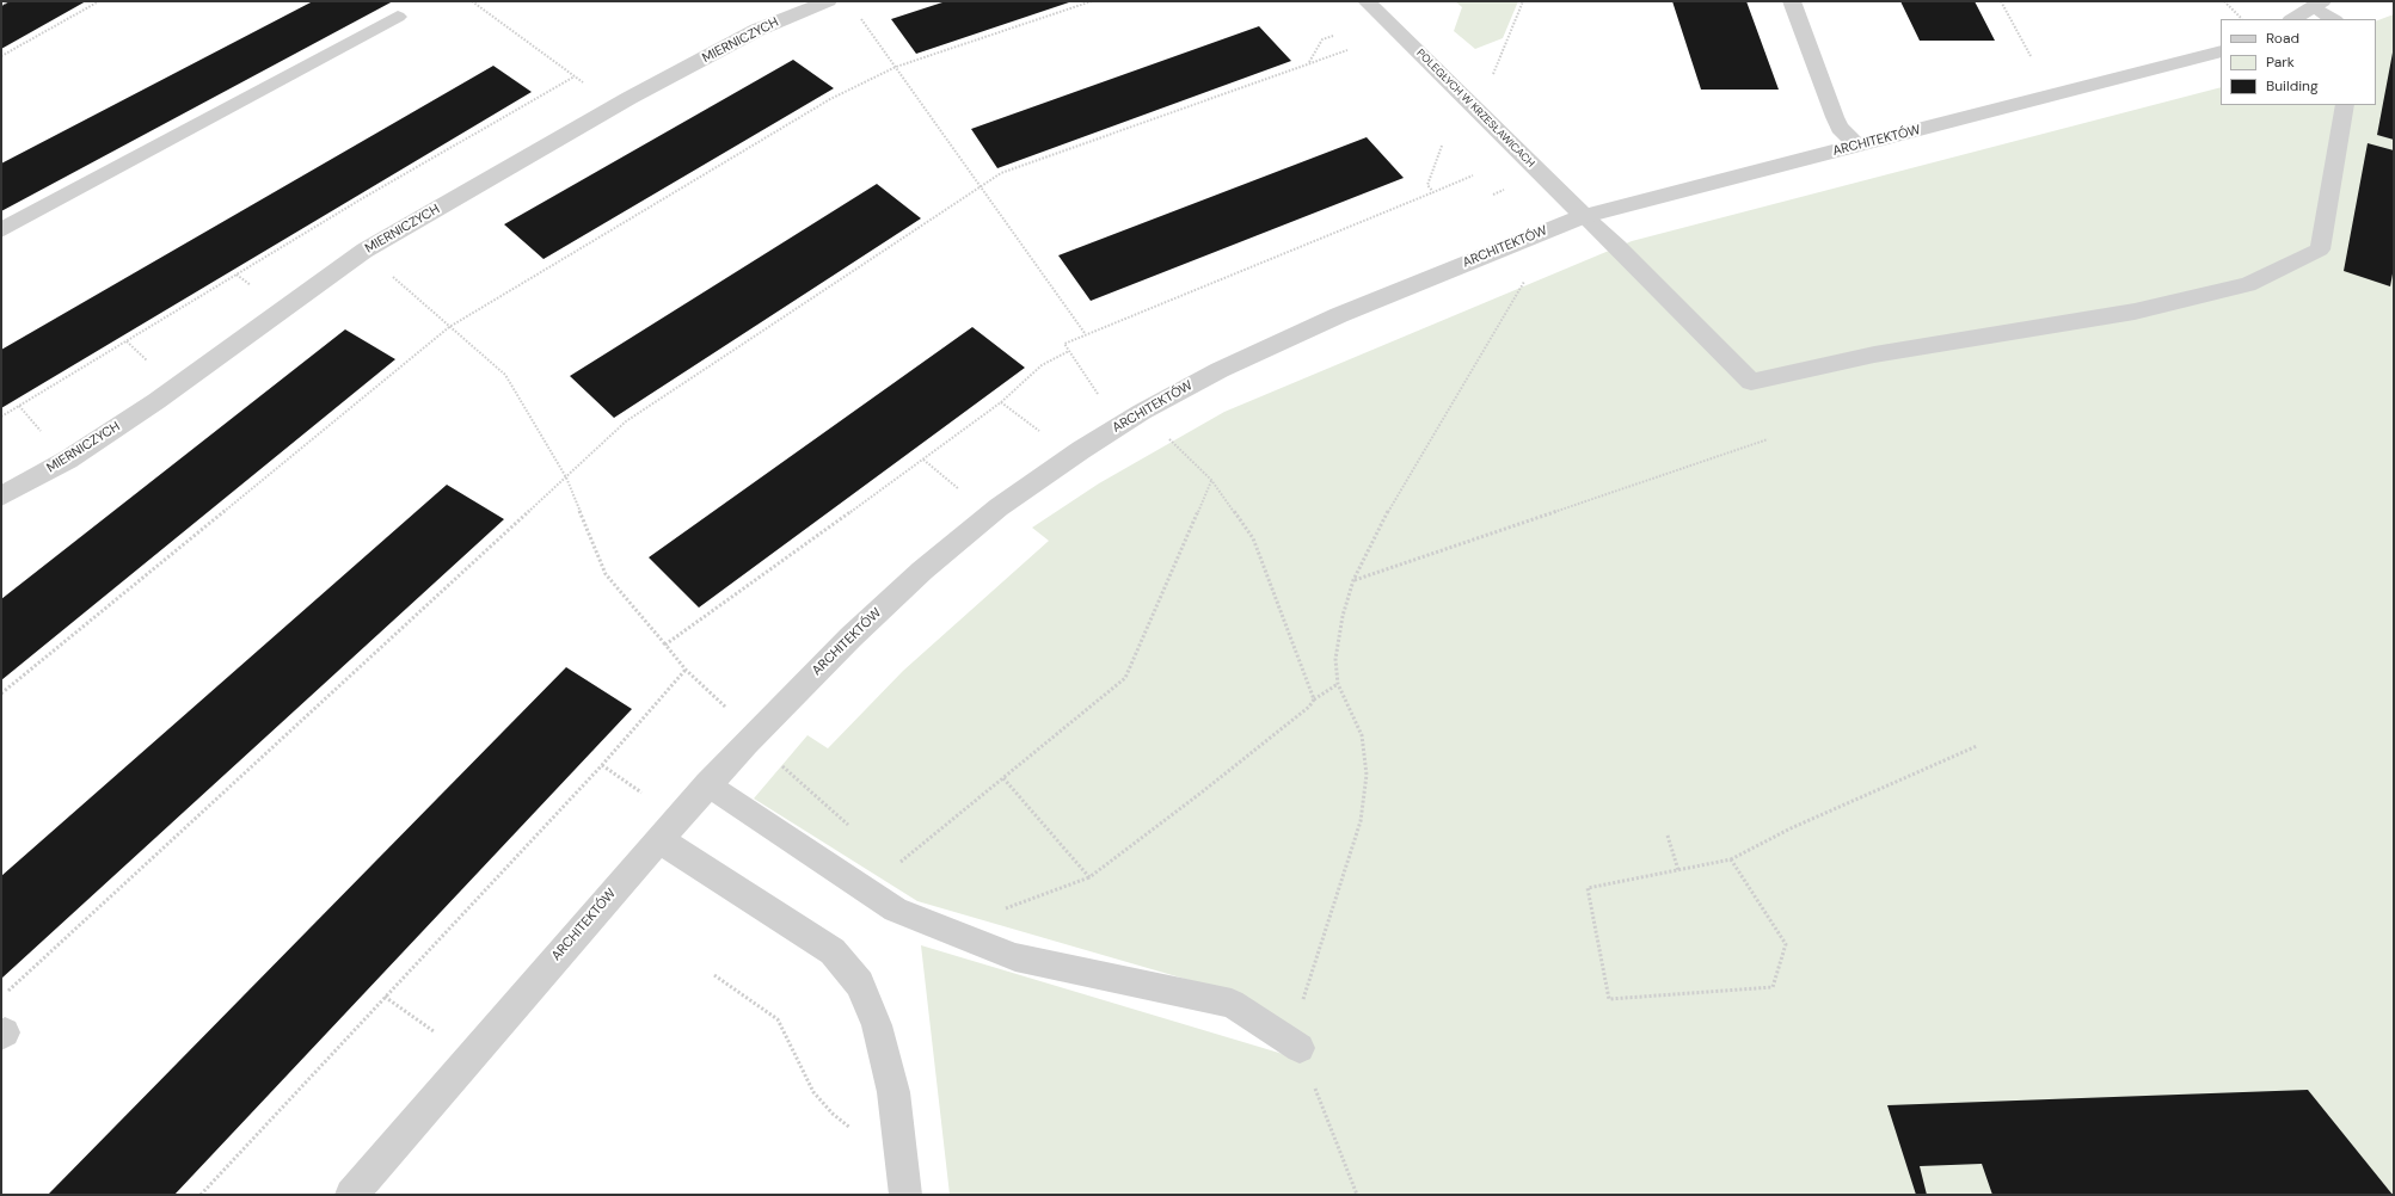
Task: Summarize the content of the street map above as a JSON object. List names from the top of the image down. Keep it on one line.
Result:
{"streets":{"street":["MIERNICZYCH","POLEGŁYCH W KRZESŁAWICACH","ARCHITEKTÓW"]},"crossings":[["POLEGŁYCH W KRZESŁAWICACH","ARCHITEKTÓW"]],"legend":["Road","Park","Building"]}
